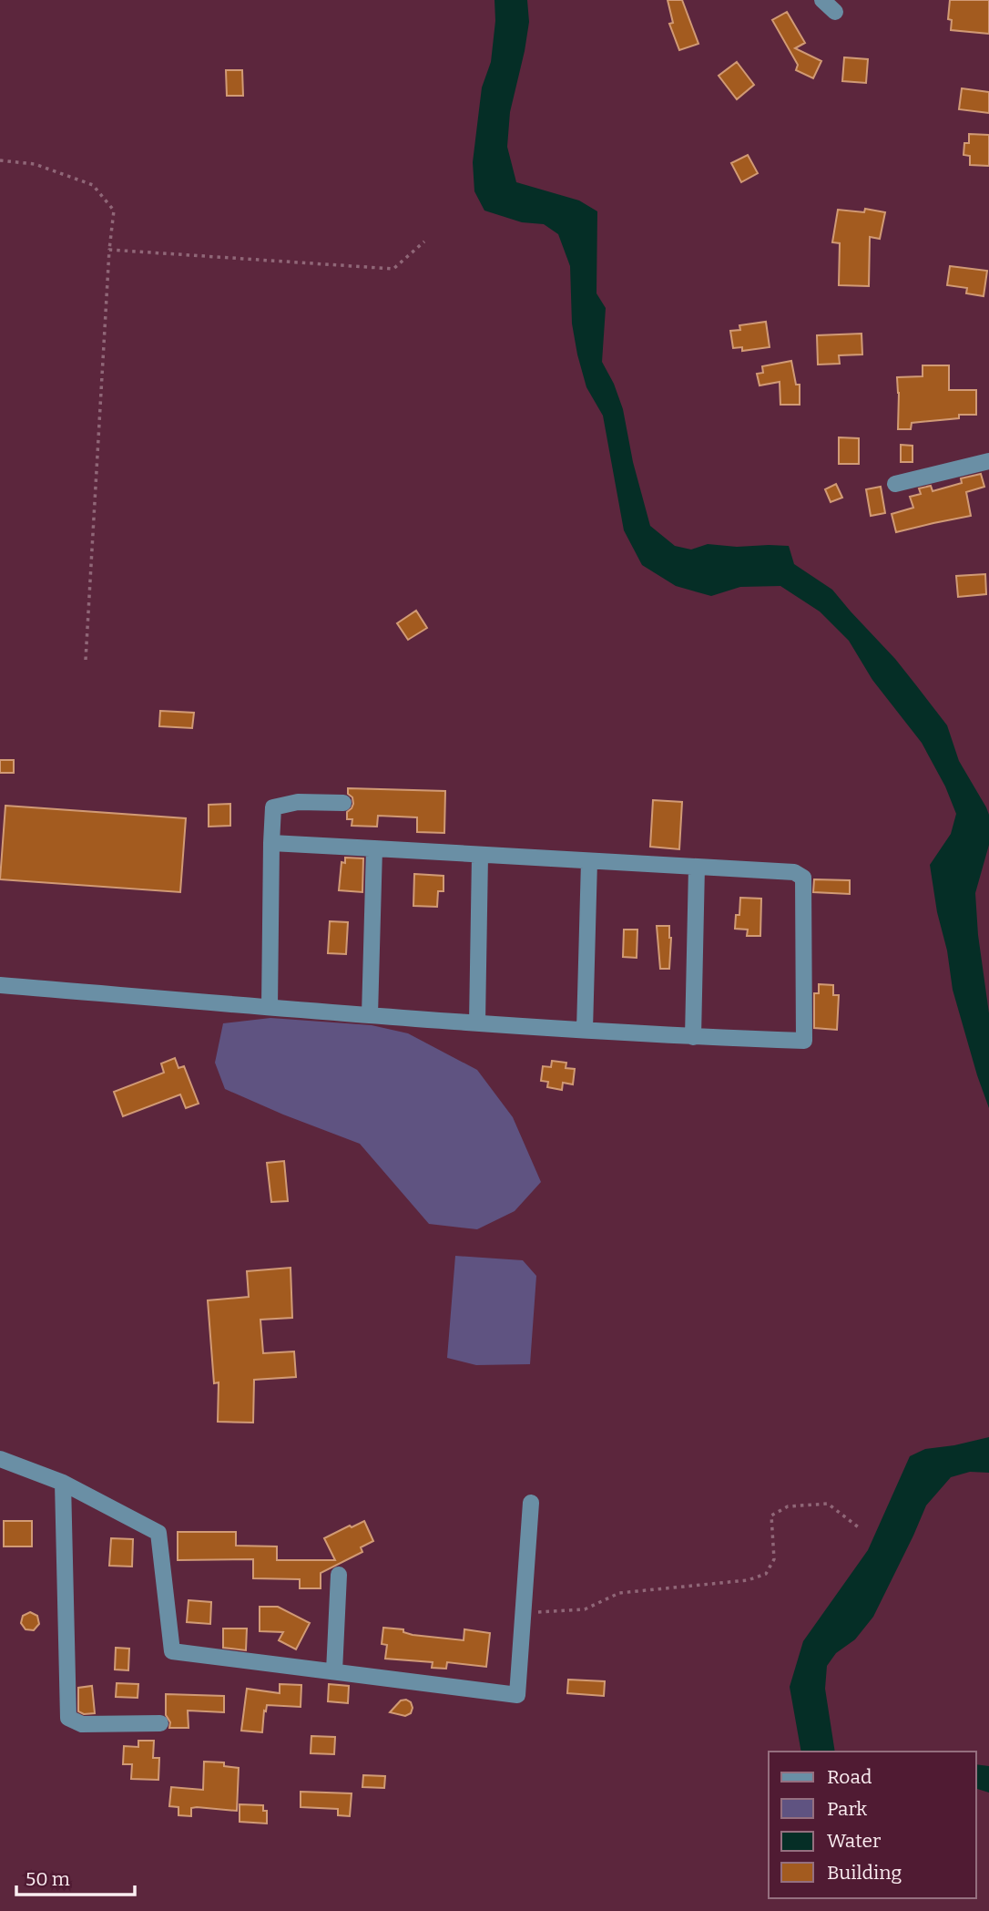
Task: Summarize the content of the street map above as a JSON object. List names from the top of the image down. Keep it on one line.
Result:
{"legend":["Road","Park","Water","Building"],"scale_bar":"50 m"}
